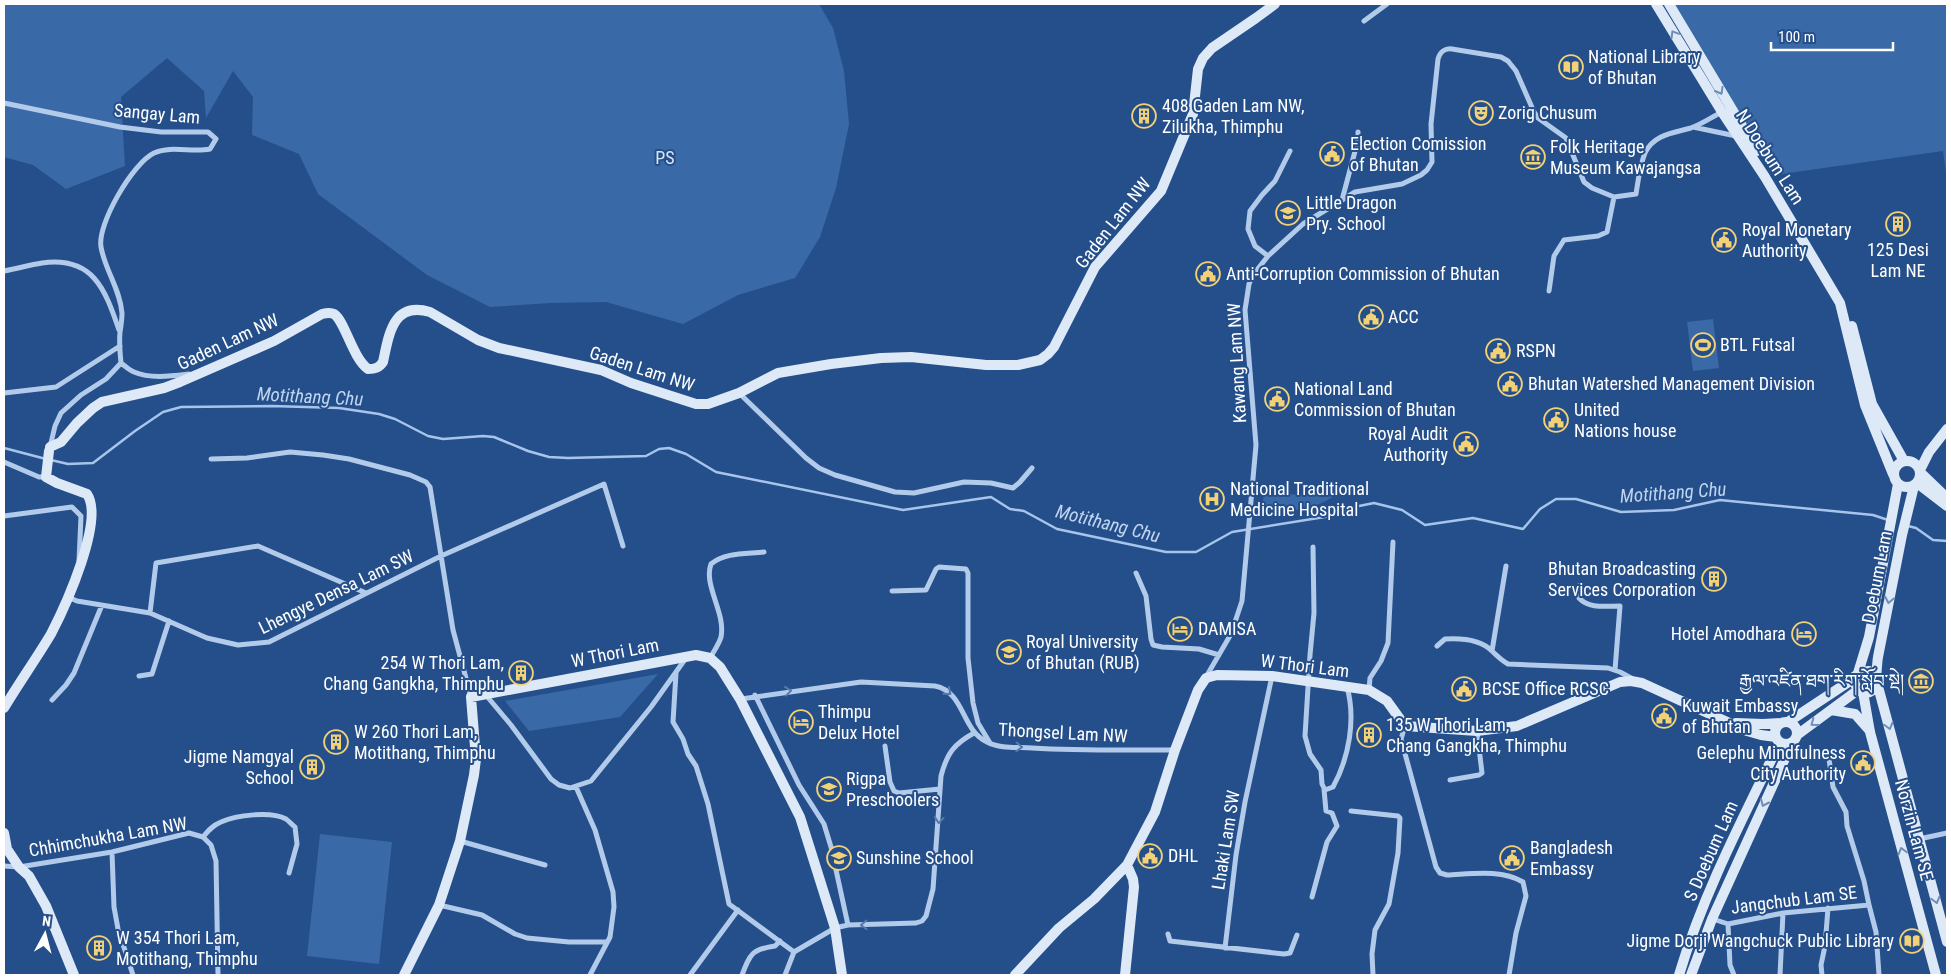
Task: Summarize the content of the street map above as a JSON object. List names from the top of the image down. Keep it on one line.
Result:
{"streets":{"main road":["N Doebum Lam","Gaden Lam NW","Doebum Lam","W Thori Lam","Norzin Lam SE","S Doebum Lam"],"street":["Sangay Lam","Kawang Lam NW","Lhengye Densa Lam SW","Thongsel Lam NW","Chhimchukha Lam NW","Lhaki Lam SW","Jangchub Lam SE"]},"crossings":[["N Doebum Lam","Doebum Lam"],["Kawang Lam NW","W Thori Lam"],["Doebum Lam","Norzin Lam SE"],["W Thori Lam","Lhaki Lam SW"],["S Doebum Lam","Jangchub Lam SE"]],"one_way":["Thongsel Lam NW"],"water":["Motithang Chu"],"parks":["PS"],"places":{"library":["National Library of Bhutan","Jigme Dorji Wangchuck Public Library"],"theatre":["Zorig Chusum"],"building":["408 Gaden Lam NW, Zilukha, Thimphu","125 Desi Lam NE","Bhutan Broadcasting Services Corporation","254 W Thori Lam, Chang Gangkha, Thimphu","135 W Thori Lam, Chang Gangkha, Thimphu","W 260 Thori Lam, Motithang, Thimphu","Jigme Namgyal School","W 354 Thori Lam, Motithang, Thimphu"],"public building":["Election Comission of Bhutan","Royal Monetary Authority","Anti-Corruption Commission of Bhutan","ACC","RSPN","Bhutan Watershed Management Division","National Land Commission of Bhutan","United Nations house","Royal Audit Authority","BCSE Office RCSC","Kuwait Embassy of Bhutan","Gelephu Mindfulness City Authority","DHL","Bangladesh Embassy"],"museum":["Folk Heritage Museum Kawajangsa","རྒྱལ་འཛིན་ཐག་རིག་སློབ་སྡེ།"],"school or university":["Little Dragon Pry. School","Royal University of Bhutan (RUB)","Rigpa Preschoolers","Sunshine School"],"sports":["BTL Futsal"],"hospital":["National Traditional Medicine Hospital"],"hotel":["DAMISA","Hotel Amodhara","Thimpu Delux Hotel"]},"scale_bar":"100 m","north":"top"}
